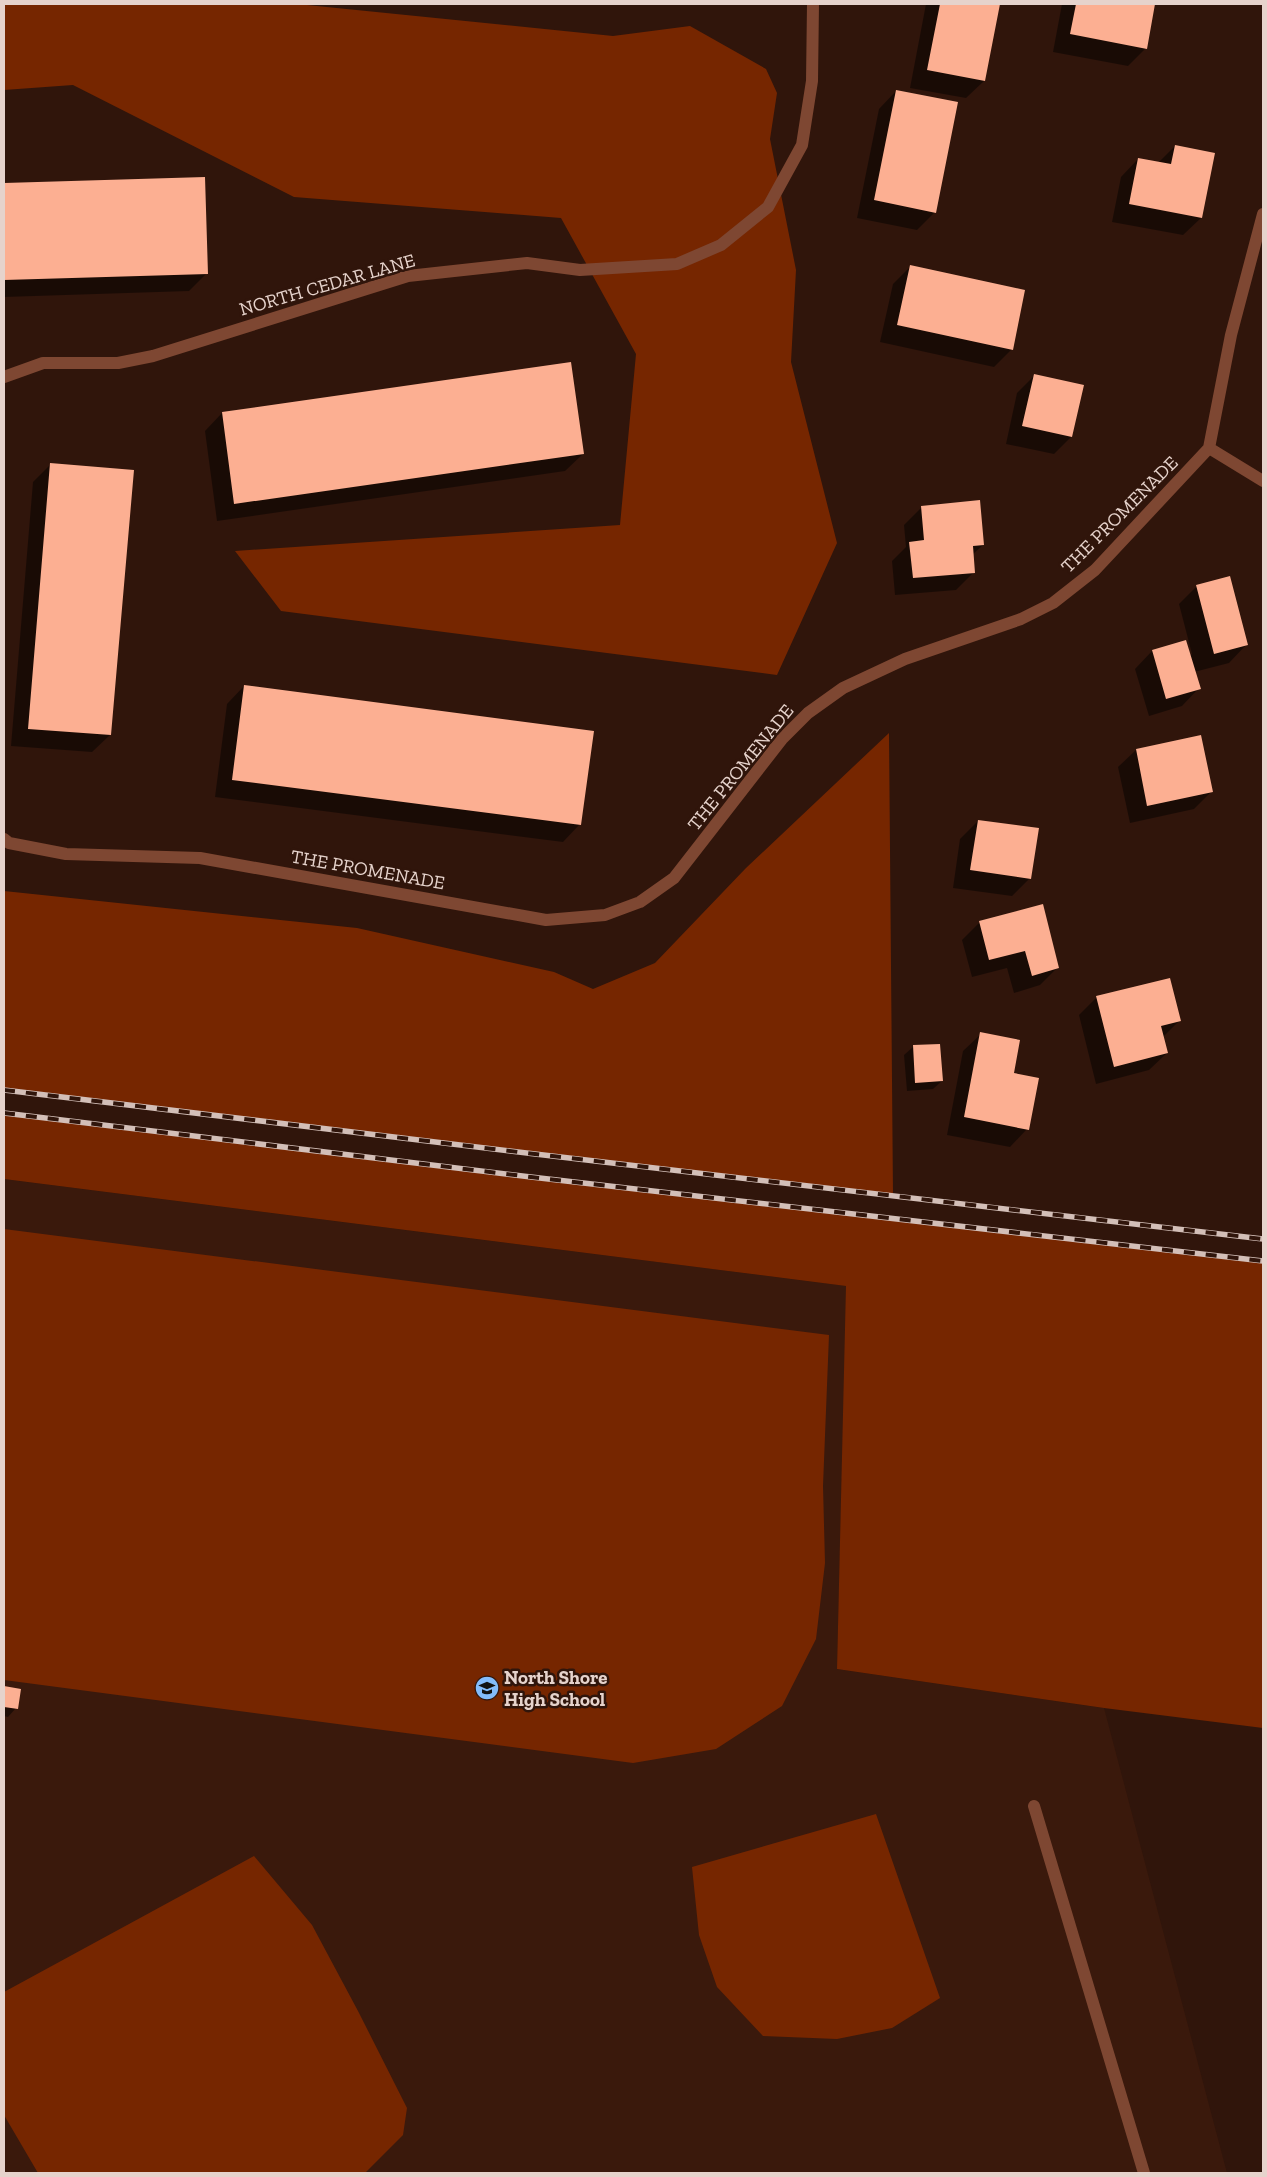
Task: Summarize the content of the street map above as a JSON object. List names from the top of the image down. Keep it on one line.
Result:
{"streets":{"street":["NORTH CEDAR LANE","THE PROMENADE"]},"places":{"school or university":["North Shore High School"]}}
